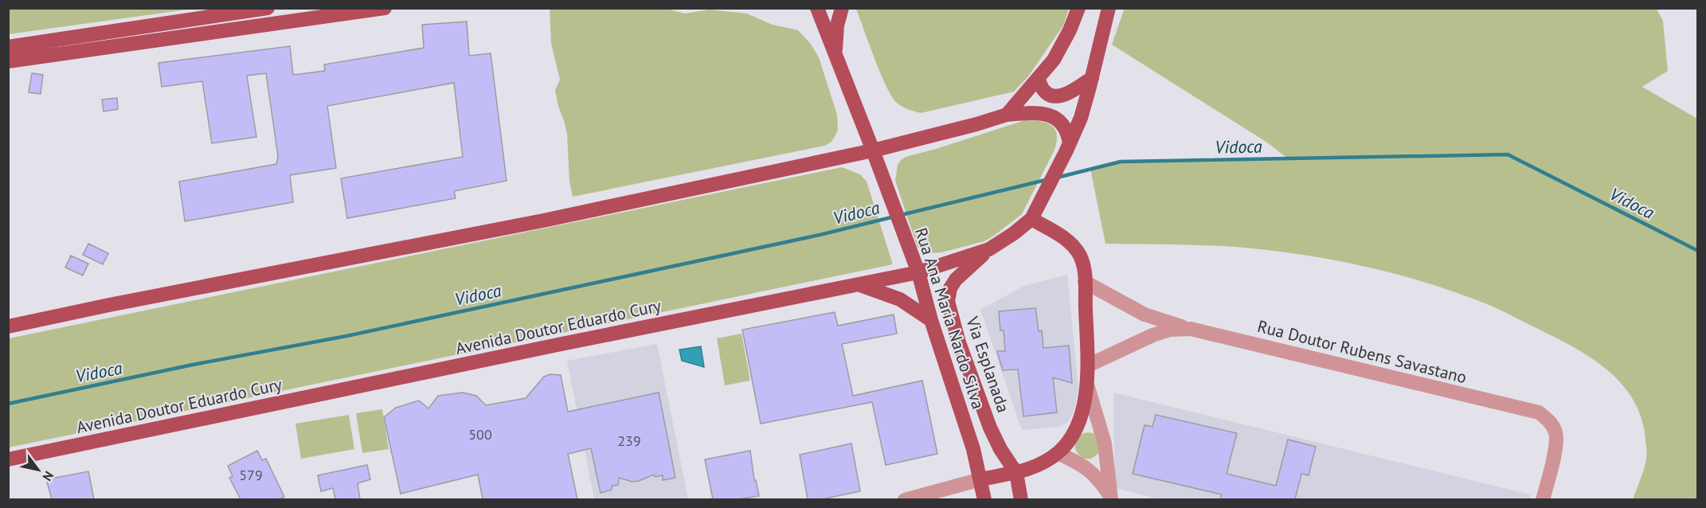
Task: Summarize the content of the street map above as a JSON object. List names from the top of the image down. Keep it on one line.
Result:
{"streets":{"main road":["Rua Ana Maria Nardo Silva","Avenida Doutor Eduardo Cury","Via Esplanada"],"street":["Rua Doutor Rubens Savastano"]},"crossings":[["Rua Ana Maria Nardo Silva","Avenida Doutor Eduardo Cury"],["Avenida Doutor Eduardo Cury","Via Esplanada"]],"water":["Vidoca"],"house_numbers":["500","239","579"],"north":"bottom right"}
